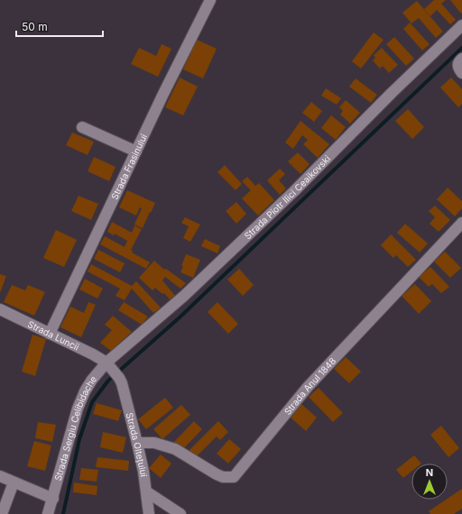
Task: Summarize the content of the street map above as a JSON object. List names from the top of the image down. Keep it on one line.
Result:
{"streets":{"street":["Strada Frasinului","Strada Piotr Ilici Ceaikovski","Strada Luncii","Strada Anul 1848","Strada Sergiu Celibidache","Strada Oltețului"]},"crossings":[["Strada Frasinului","Strada Luncii"],["Strada Piotr Ilici Ceaikovski","Strada Luncii"],["Strada Piotr Ilici Ceaikovski","Strada Sergiu Celibidache"],["Strada Piotr Ilici Ceaikovski","Strada Oltețului"],["Strada Luncii","Strada Sergiu Celibidache"],["Strada Luncii","Strada Oltețului"],["Strada Anul 1848","Strada Oltețului"],["Strada Sergiu Celibidache","Strada Oltețului"]],"scale_bar":"50 m","north":"top"}
